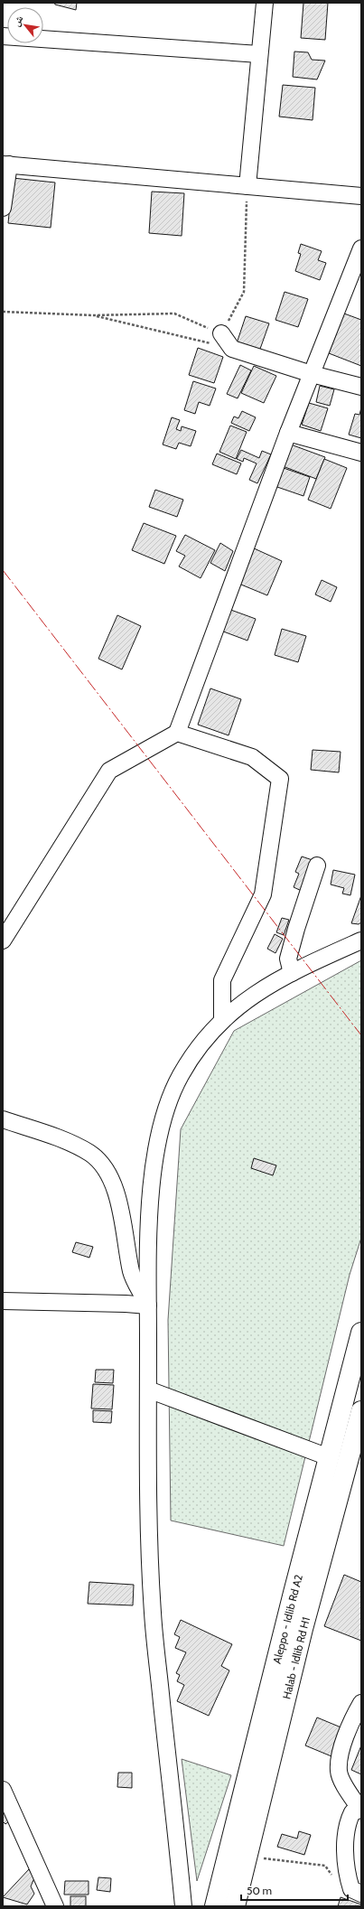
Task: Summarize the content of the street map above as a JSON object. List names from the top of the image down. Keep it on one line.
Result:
{"streets":{"highway":["Aleppo - Idlib Rd A2","Halab - Idlib Rd H1"]},"scale_bar":"50 m","north":"top left"}
